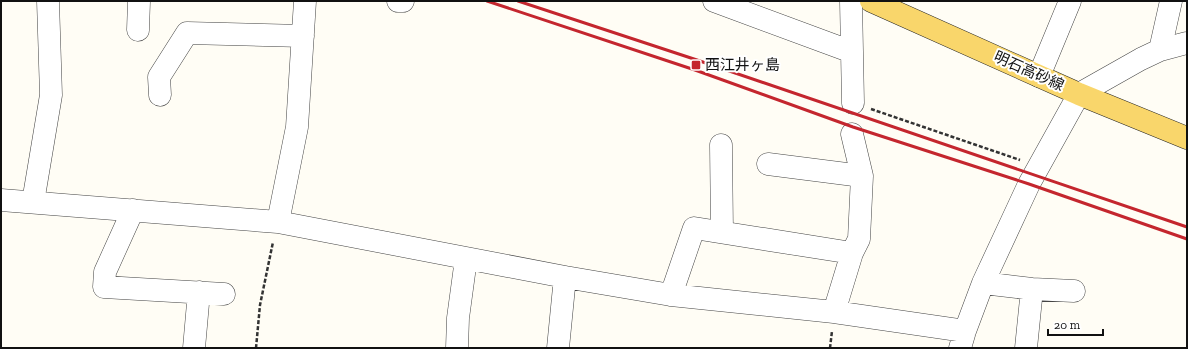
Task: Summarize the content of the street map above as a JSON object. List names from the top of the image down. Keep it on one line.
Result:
{"streets":{"main road":["明石高砂線"]},"places":{"transit":["西江井ヶ島"]},"scale_bar":"20 m"}
